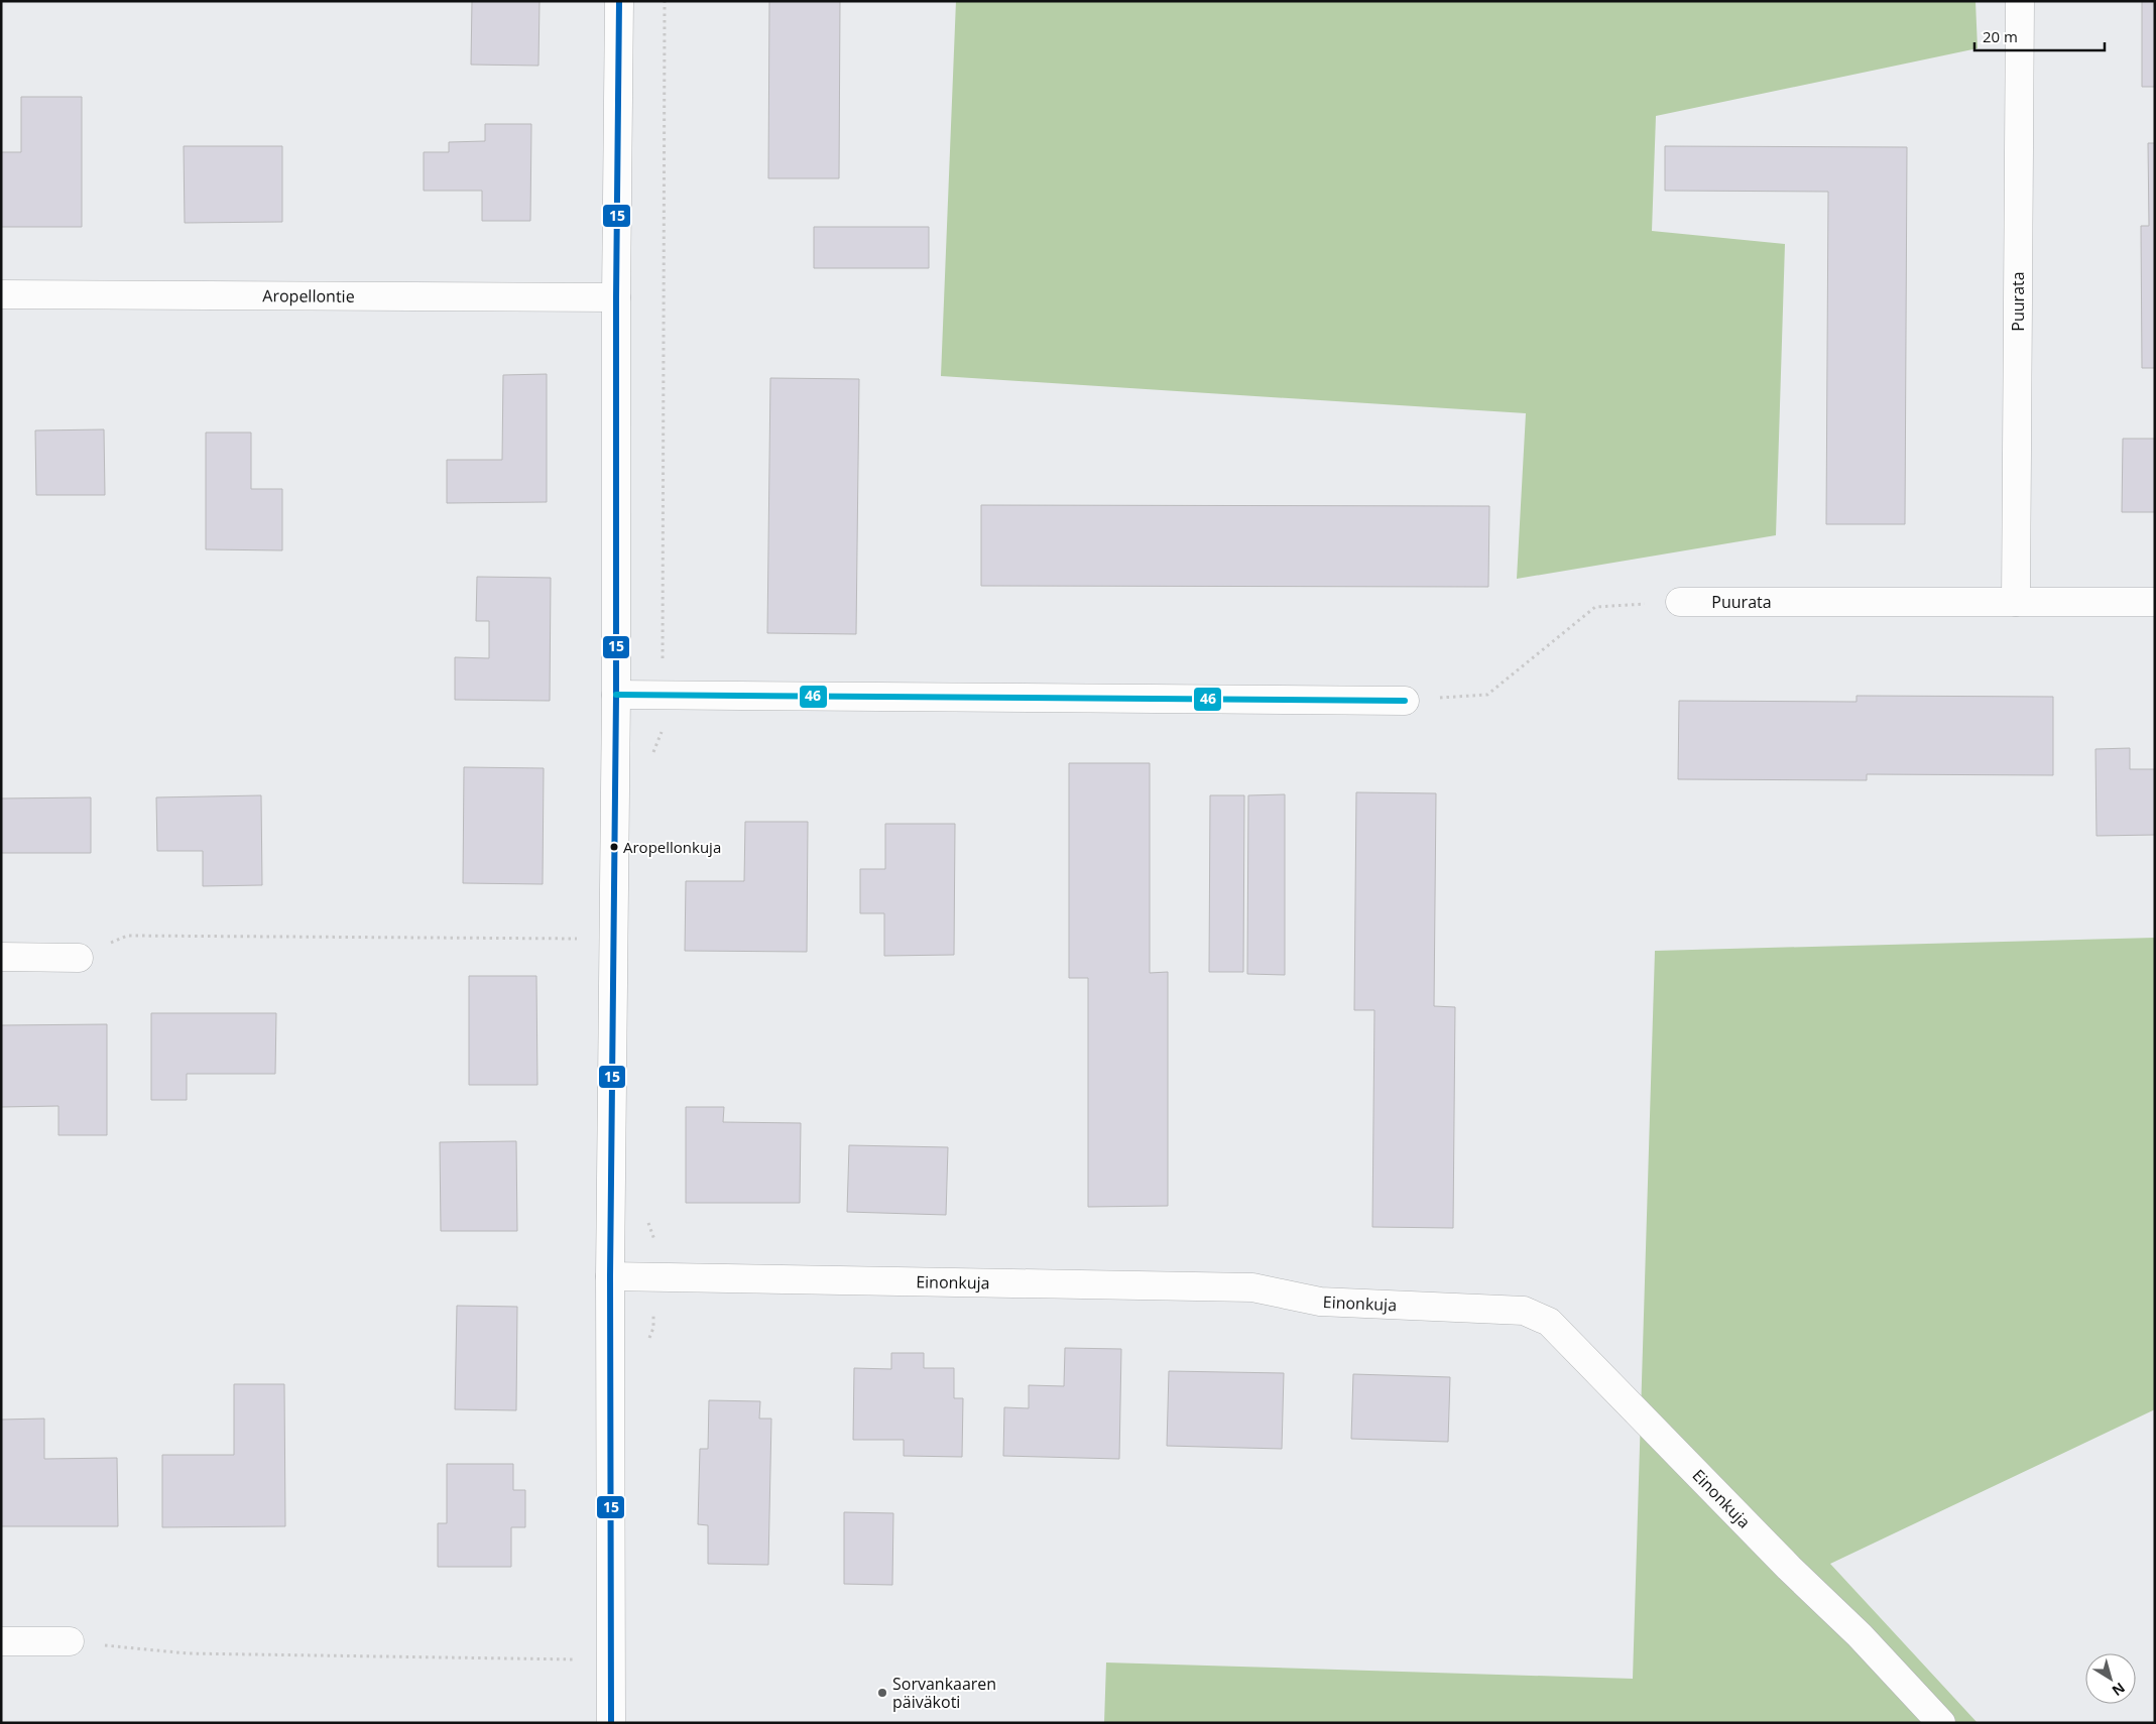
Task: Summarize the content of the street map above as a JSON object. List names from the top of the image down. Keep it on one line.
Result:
{"streets":{"street":["Aropellontie","Puurata","Einonkuja"]},"places":["Aropellonkuja","Sorvankaaren päiväkoti"],"lines":["transit line 15","transit line 46"],"scale_bar":"20 m","north":"bottom right"}
